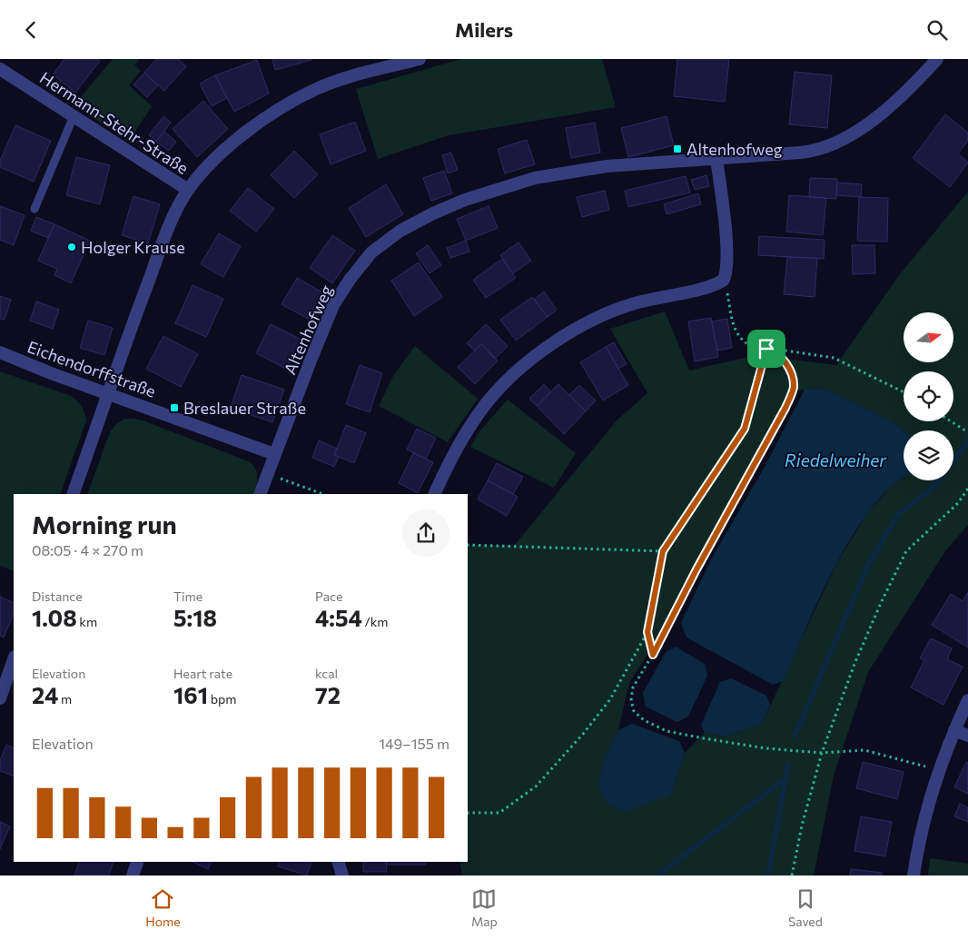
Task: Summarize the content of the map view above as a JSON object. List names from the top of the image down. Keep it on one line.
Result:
{"streets":{"street":["Hermann-Stehr-Straße","Altenhofweg","Eichendorffstraße"]},"crossings":[["Altenhofweg","Eichendorffstraße"]],"water":["Riedelweiher"],"places":{"transit":["Altenhofweg","Breslauer Straße"],"other":["Holger Krause"]},"north":"right","page":{"header":"Milers","heading":["Morning run","08:05 · 4 × 270 m"],"stats":[["Distance","1.08 km"],["Time","5:18"],["Pace","4:54 /km"],["Elevation","24 m"],["Heart rate","161 bpm"],["kcal","72"]],"chart":["Elevation","149–155 m"],"tabs":["Home","Map","Saved"]}}
